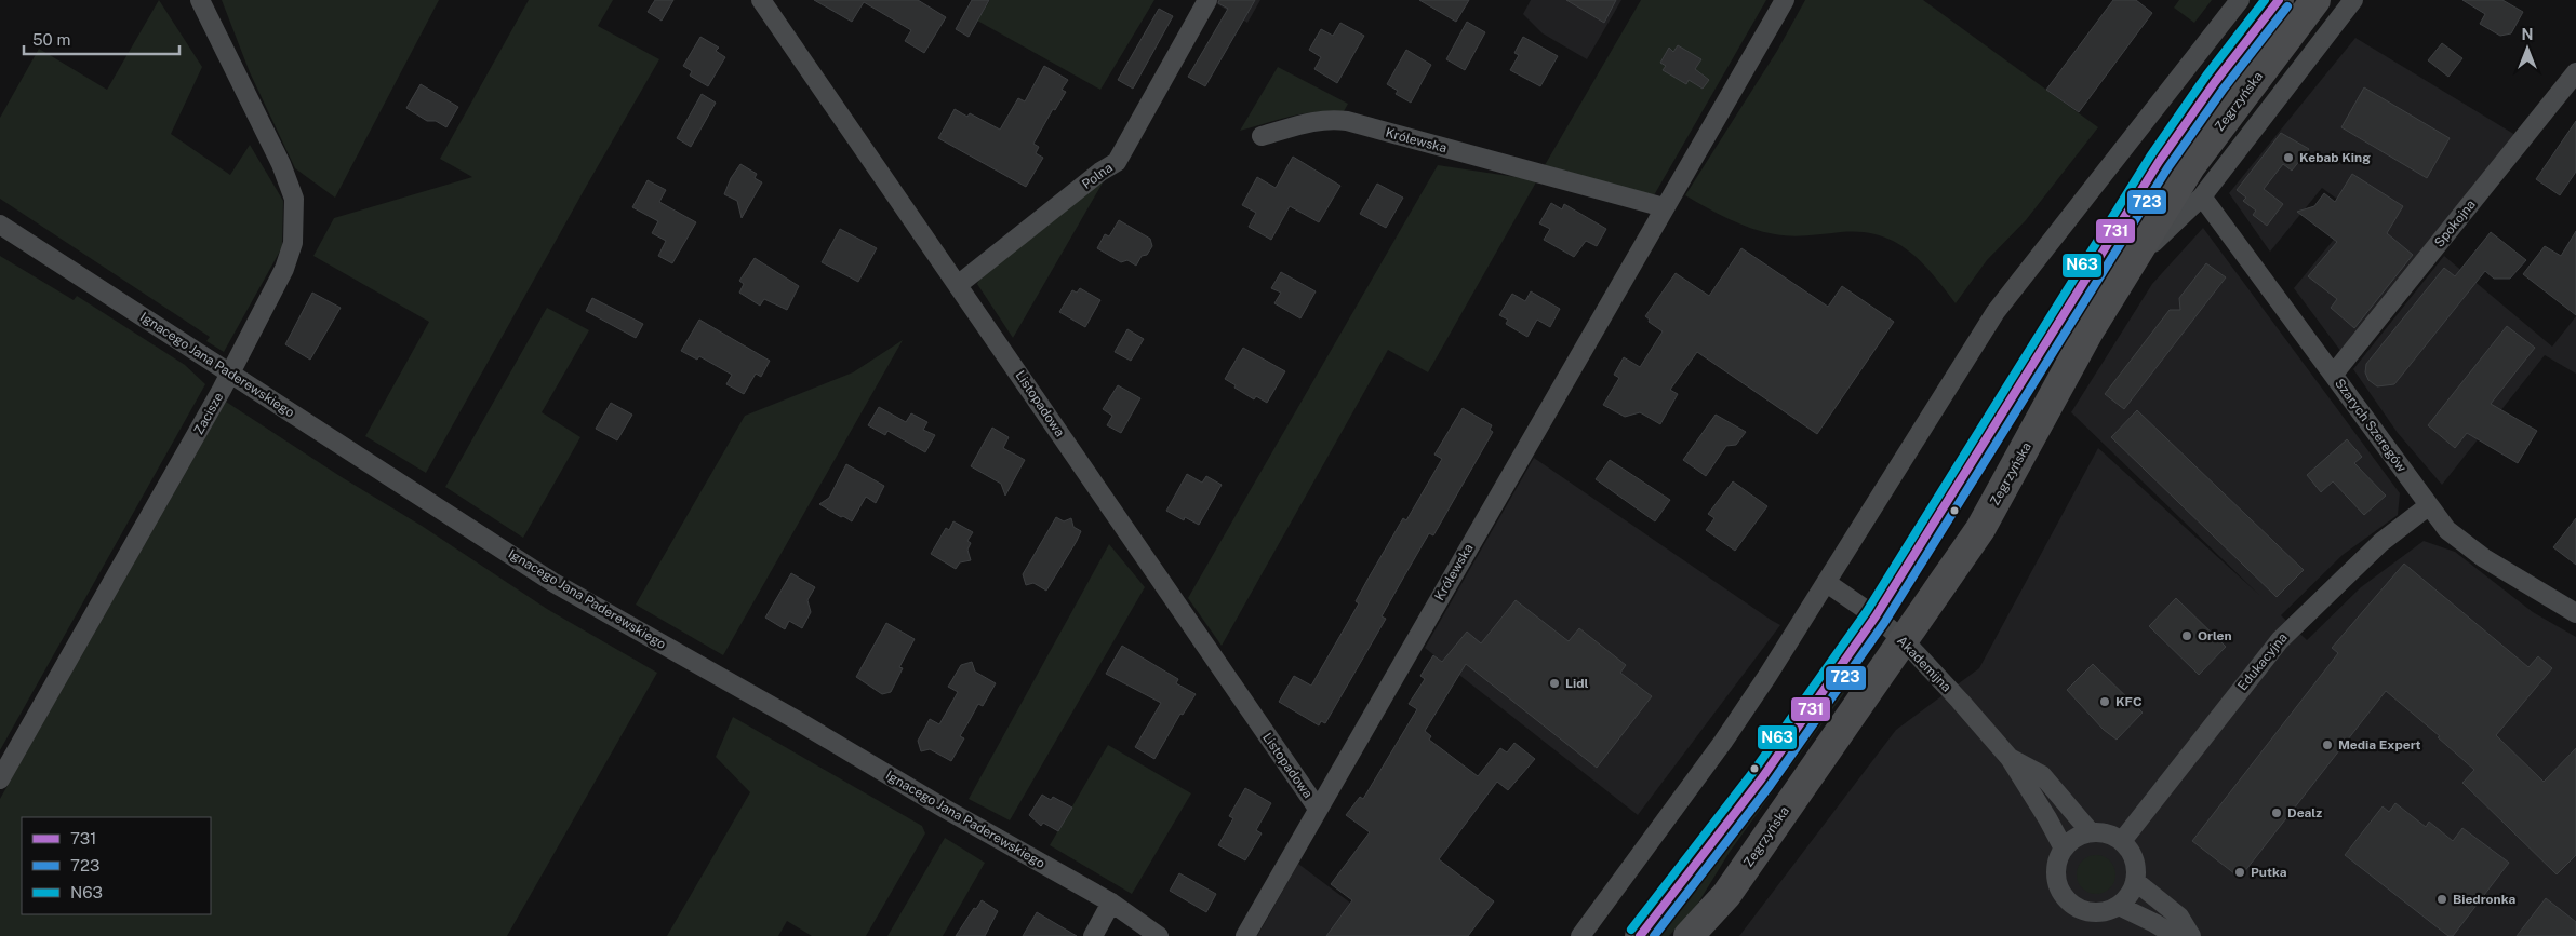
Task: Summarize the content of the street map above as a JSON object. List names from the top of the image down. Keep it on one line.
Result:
{"streets":{"main road":["Zegrzyńska"],"street":["Królewska","Polna","Spokojna","Ignacego Jana Paderewskiego","Listopadowa","Zacisze","Szarych Szeregów","Edukacyjna","Akademijna"]},"crossings":[["Zegrzyńska","Akademijna"],["Królewska","Listopadowa"],["Polna","Listopadowa"],["Spokojna","Szarych Szeregów"],["Ignacego Jana Paderewskiego","Zacisze"],["Szarych Szeregów","Edukacyjna"],["Edukacyjna","Akademijna"]],"places":["Kebab King","Orlen","Lidl","KFC","Media Expert","Dealz","Putka","Biedronka"],"lines":["transit line 731","transit line N63","transit line 723"],"legend":["731","723","N63"],"scale_bar":"50 m","north":"top"}
